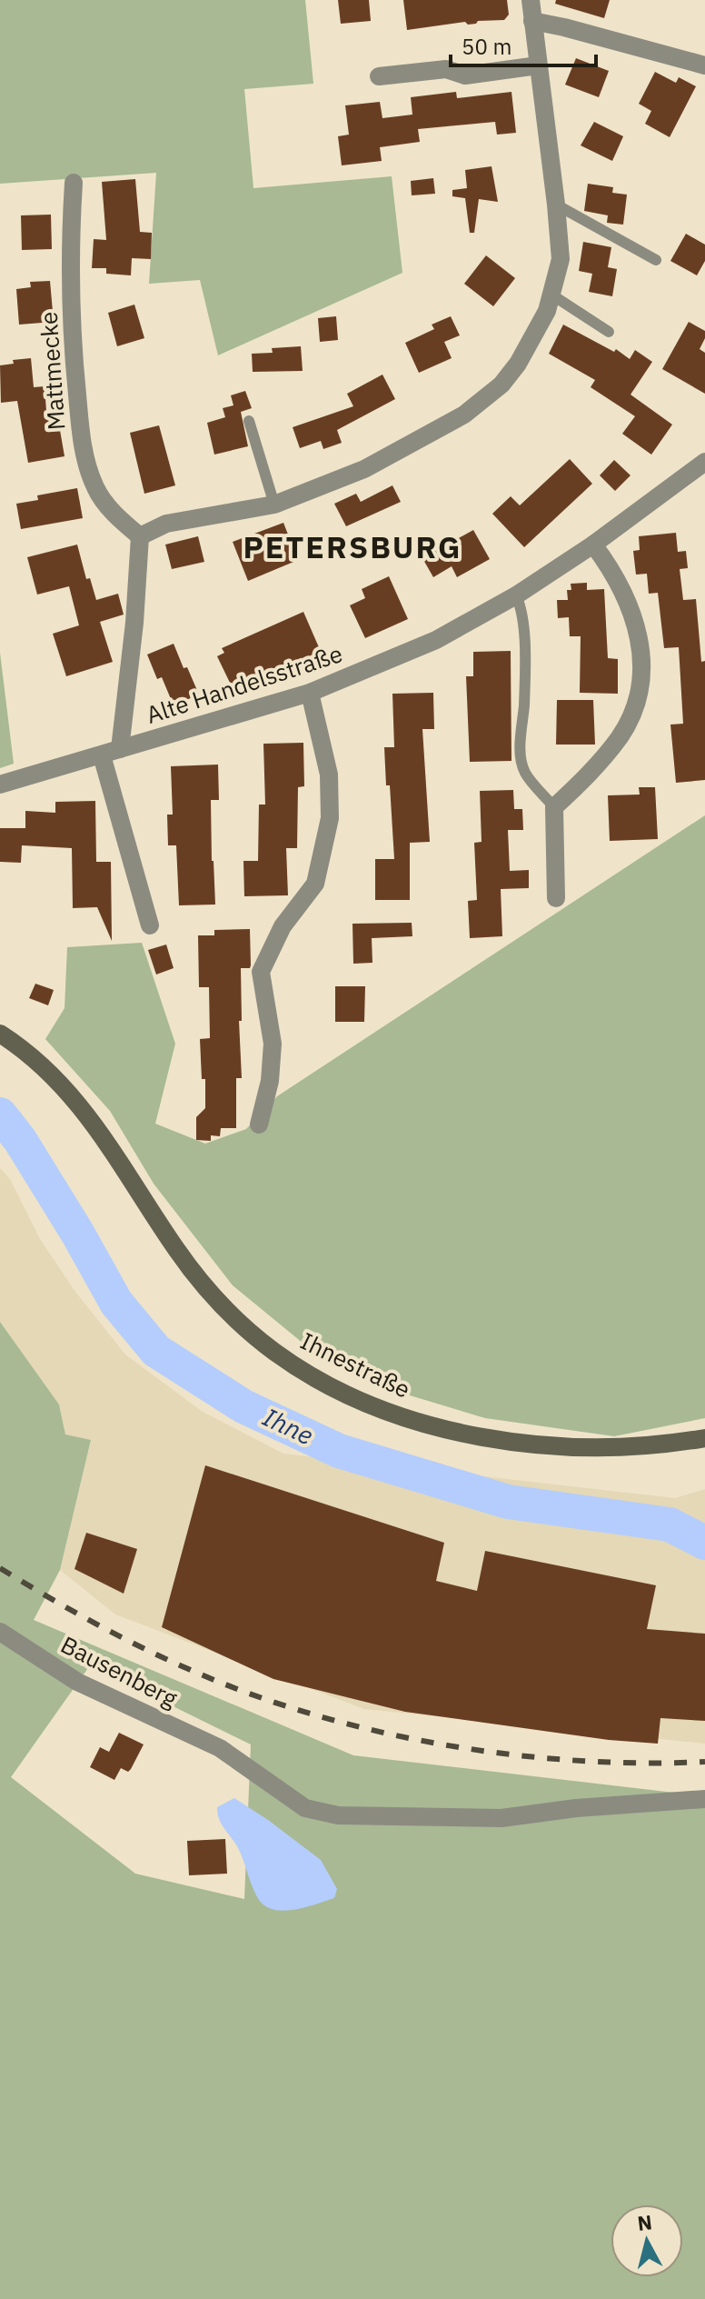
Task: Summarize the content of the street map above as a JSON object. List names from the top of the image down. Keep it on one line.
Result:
{"streets":{"main road":["Ihnestraße"],"street":["Mattmecke","Alte Handelsstraße","Bausenberg"]},"districts":["PETERSBURG"],"water":["Ihne"],"scale_bar":"50 m","north":"top"}
